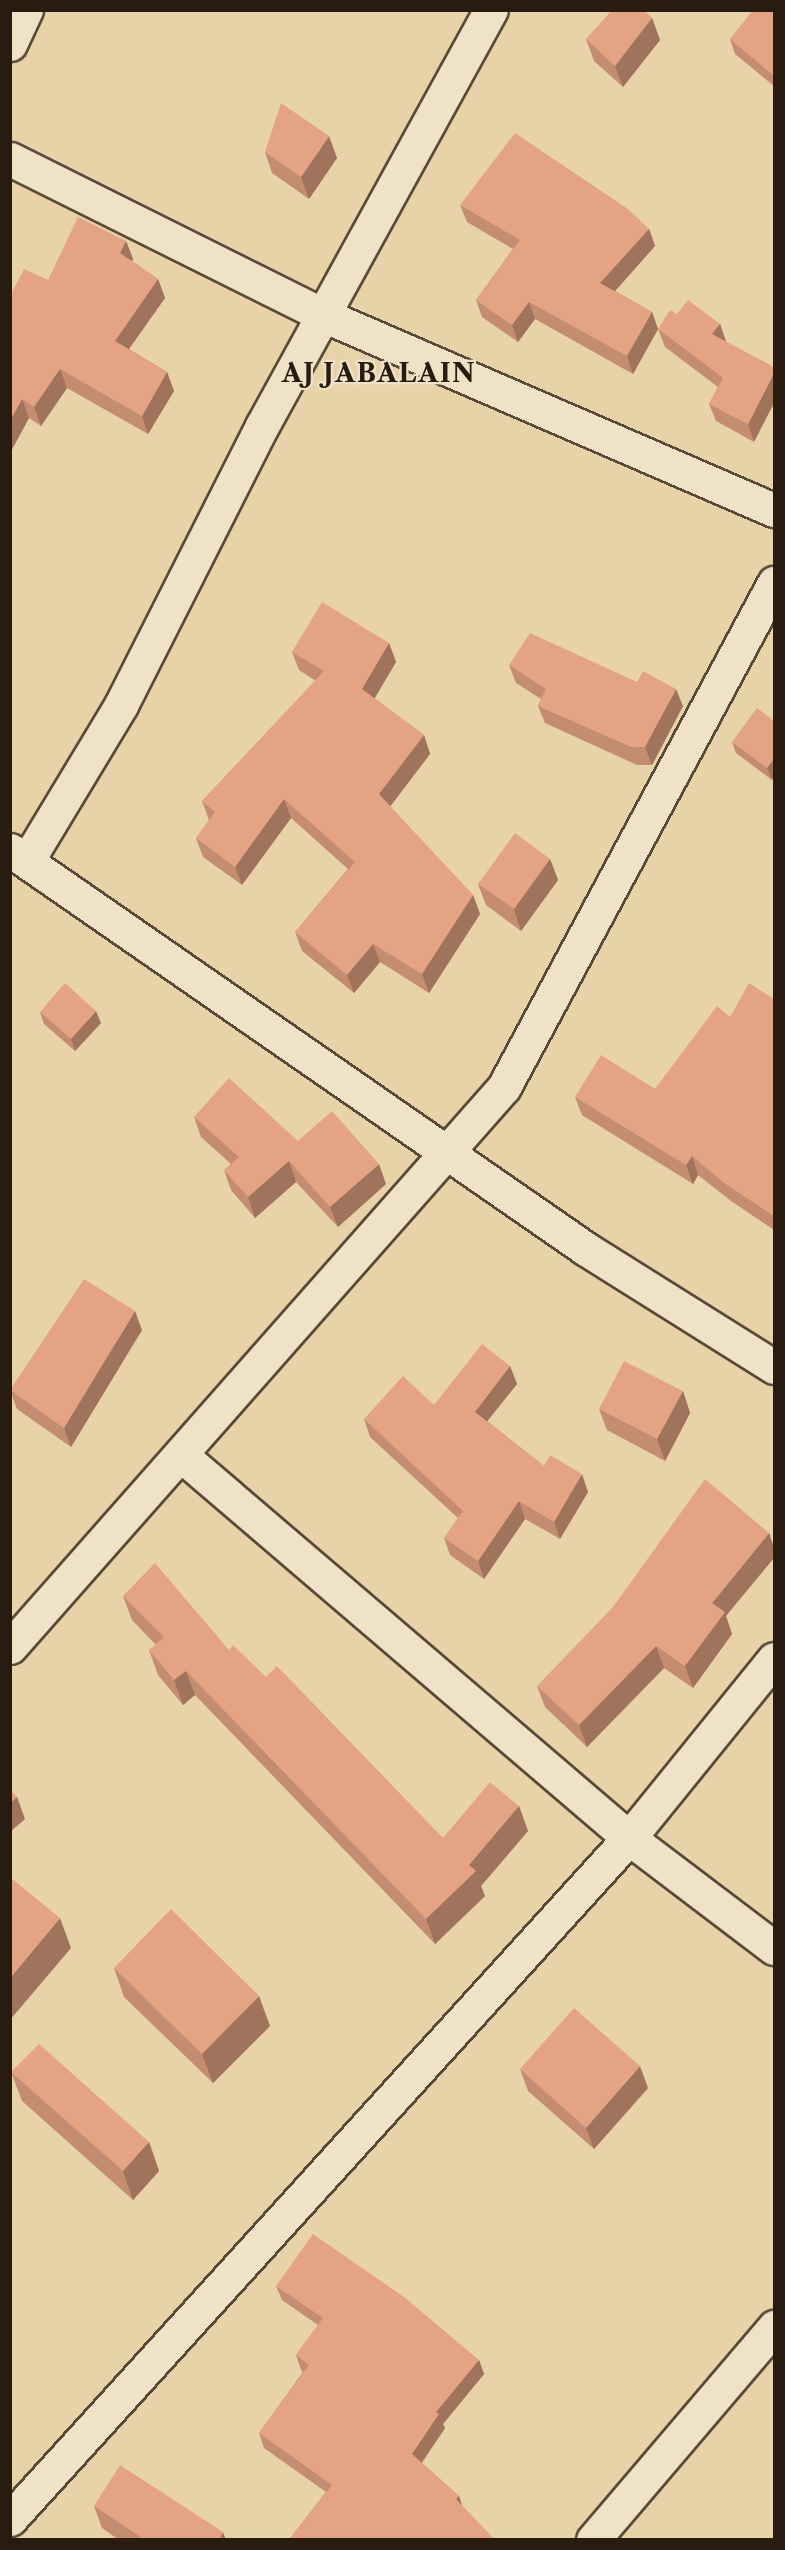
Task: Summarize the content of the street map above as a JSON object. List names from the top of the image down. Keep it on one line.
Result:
{"districts":["AJ JABALAIN"]}
